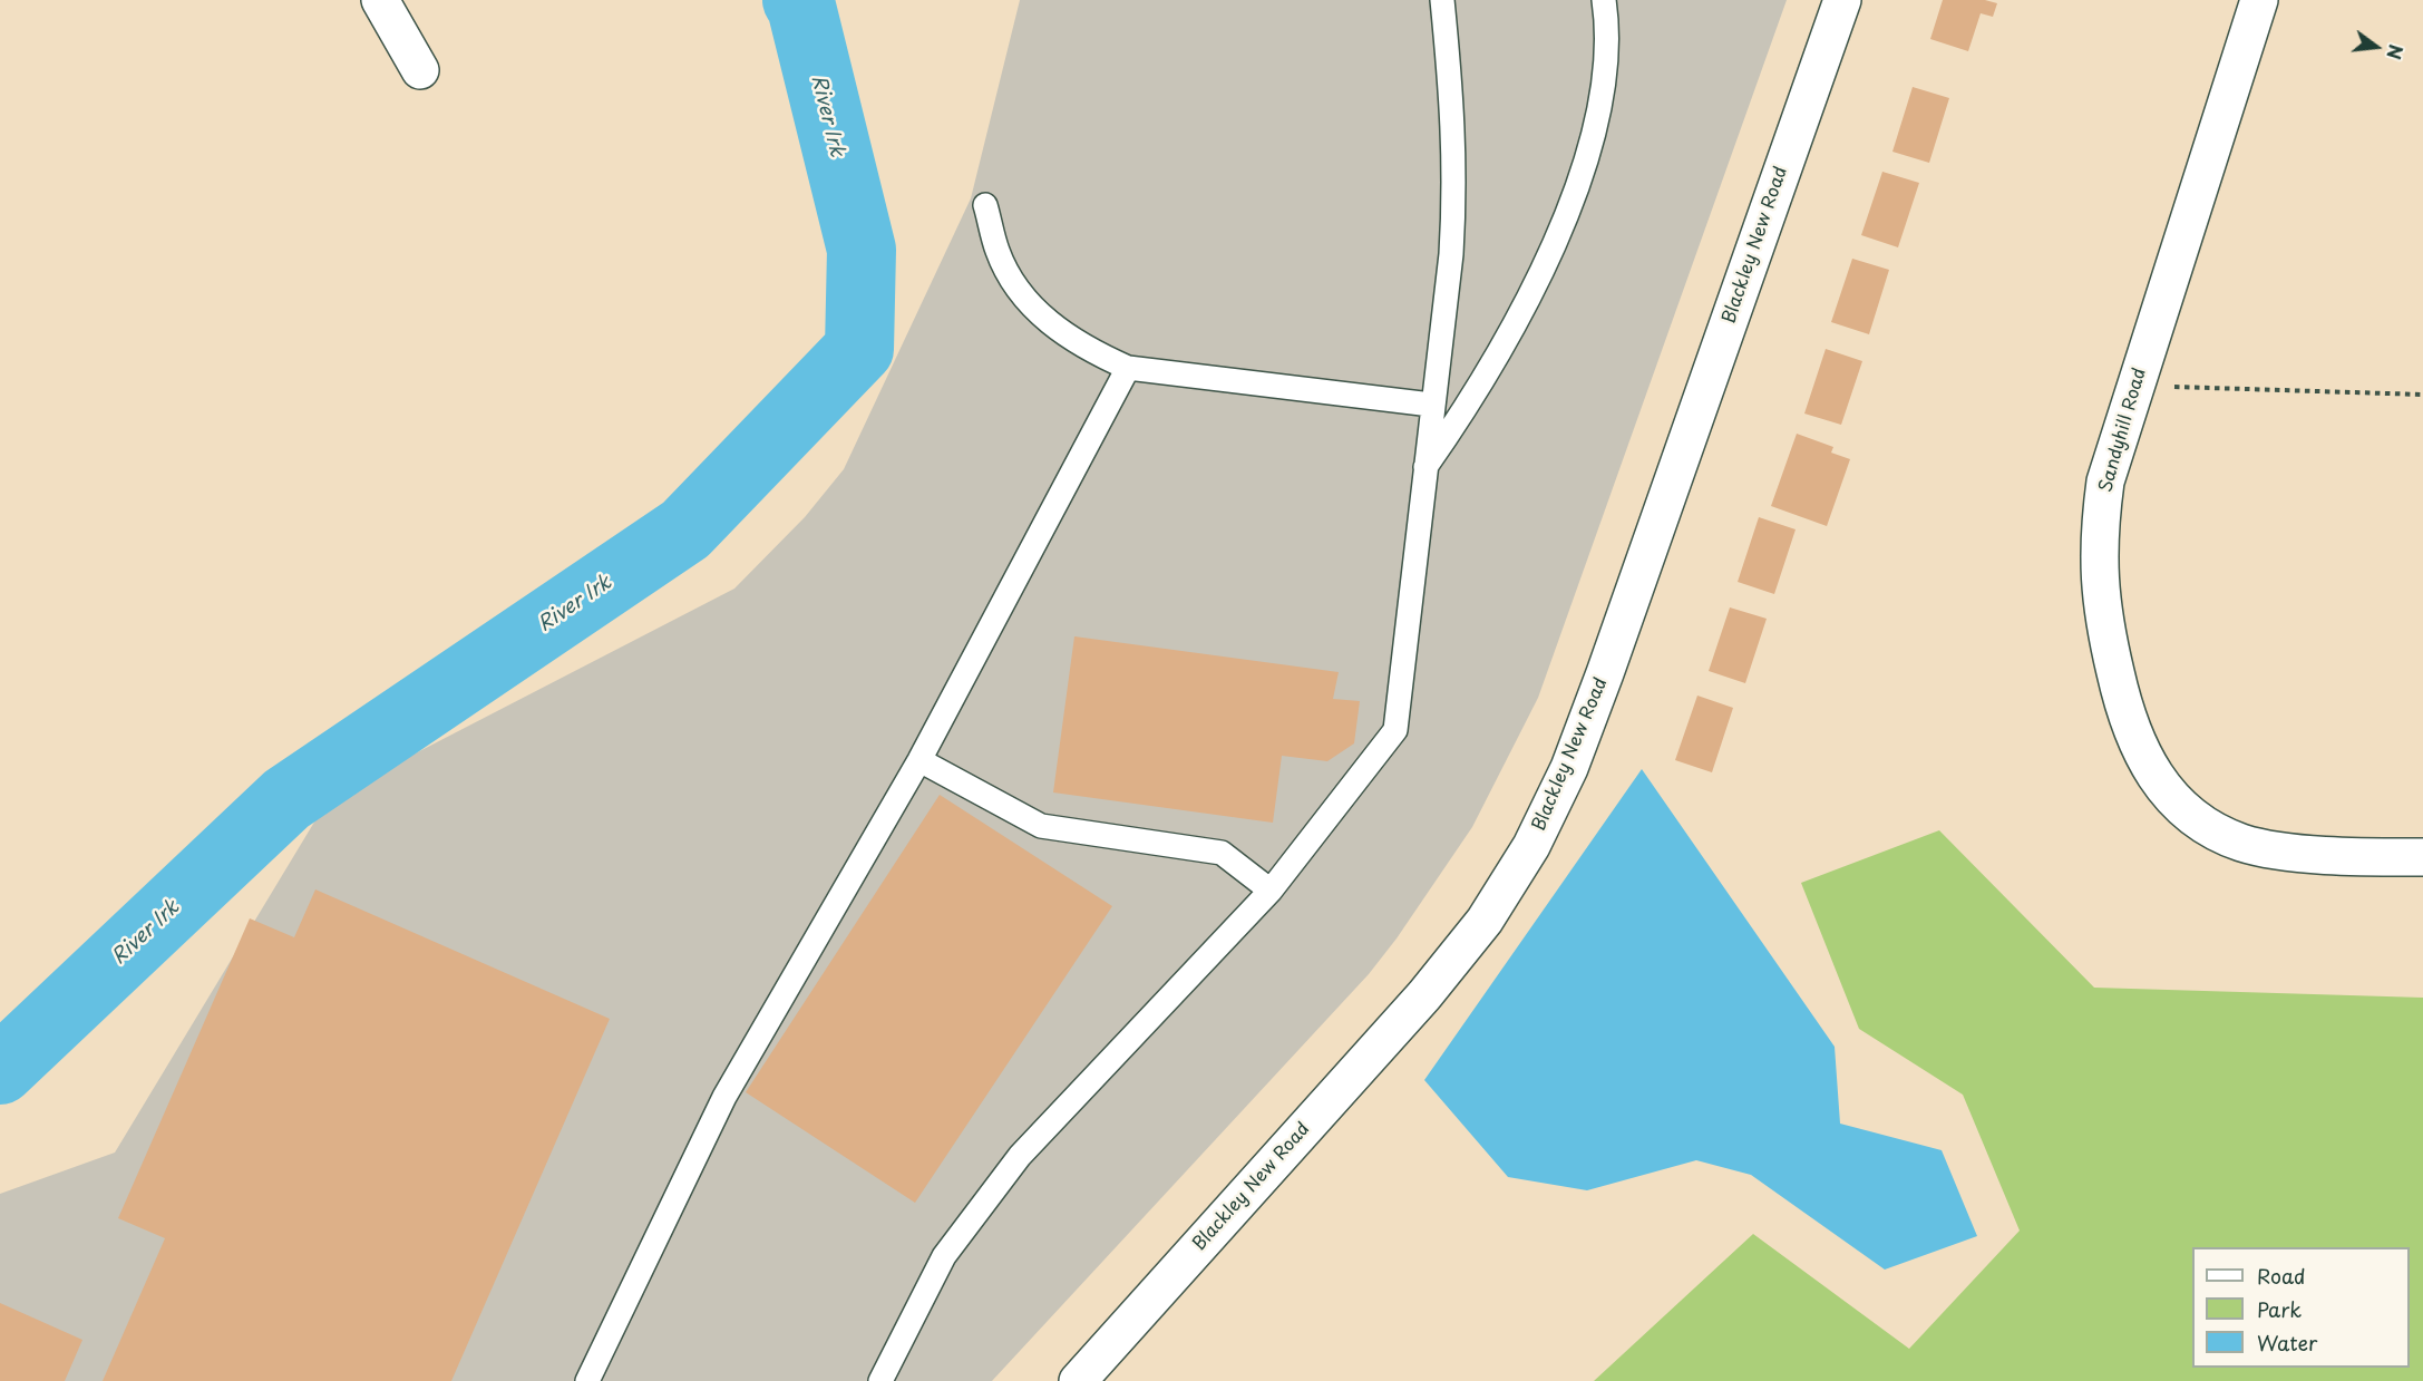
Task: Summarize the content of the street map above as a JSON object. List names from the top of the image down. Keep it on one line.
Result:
{"streets":{"street":["Blackley New Road","Sandyhill Road"]},"water":["River Irk"],"legend":["Road","Park","Water"],"north":"right"}
